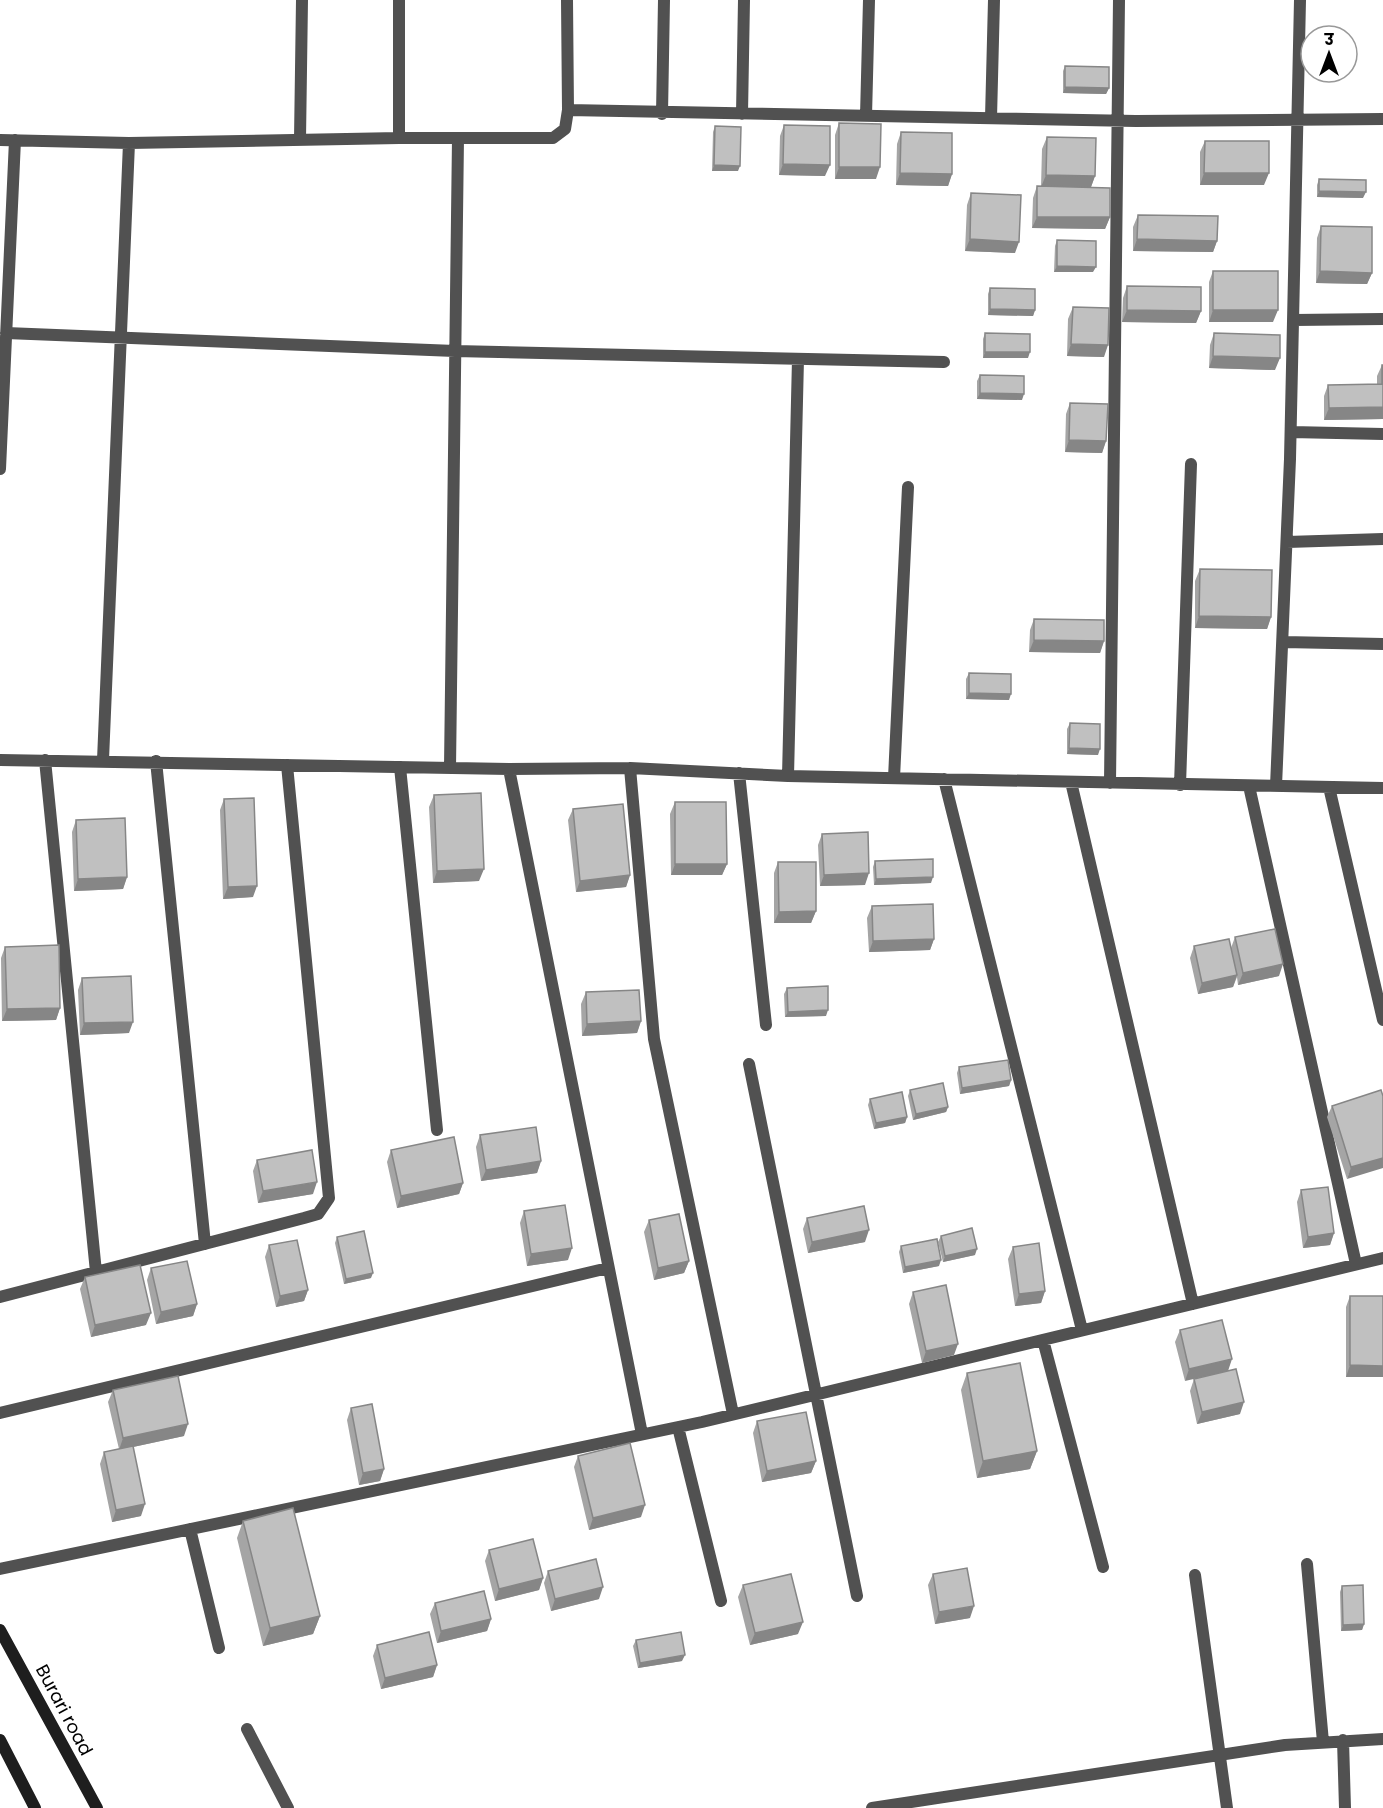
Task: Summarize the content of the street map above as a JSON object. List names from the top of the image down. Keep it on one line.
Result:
{"streets":{"main road":["Burari road"]},"north":"top"}
